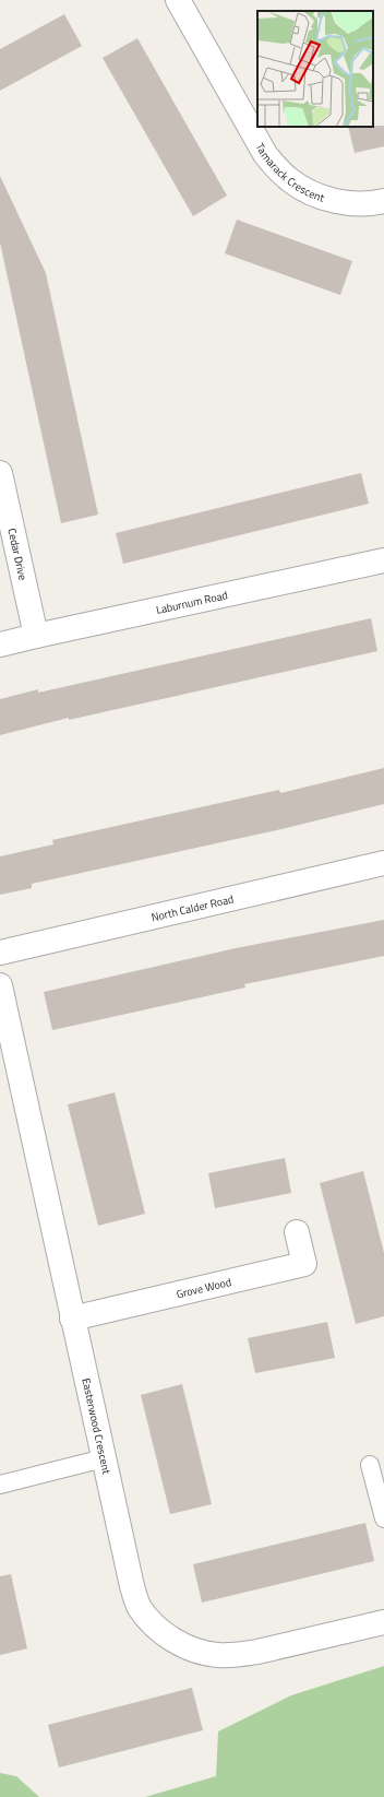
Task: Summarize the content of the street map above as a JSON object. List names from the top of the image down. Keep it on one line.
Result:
{"streets":{"street":["Tamarack Crescent","Cedar Drive","Laburnum Road","North Calder Road","Grove Wood","Easterwood Crescent"]},"crossings":[["Cedar Drive","Laburnum Road"],["Grove Wood","Easterwood Crescent"]]}
